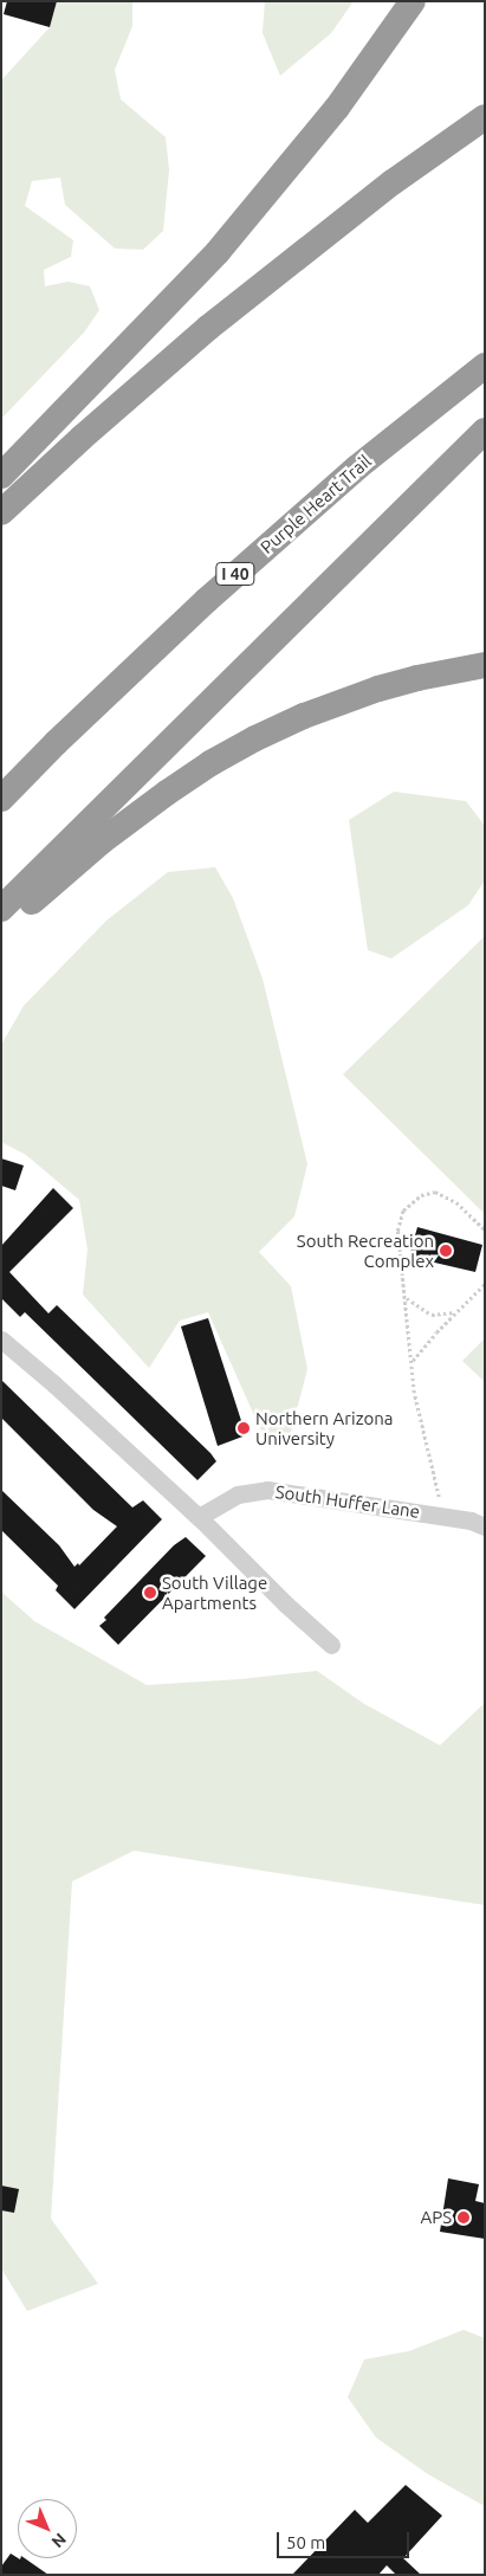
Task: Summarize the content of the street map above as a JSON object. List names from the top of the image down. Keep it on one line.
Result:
{"streets":{"highway":["Purple Heart Trail","I 40"],"street":["South Huffer Lane"]},"places":["South Recreation Complex","Northern Arizona University","South Village Apartments","APS"],"scale_bar":"50 m","north":"bottom right"}
